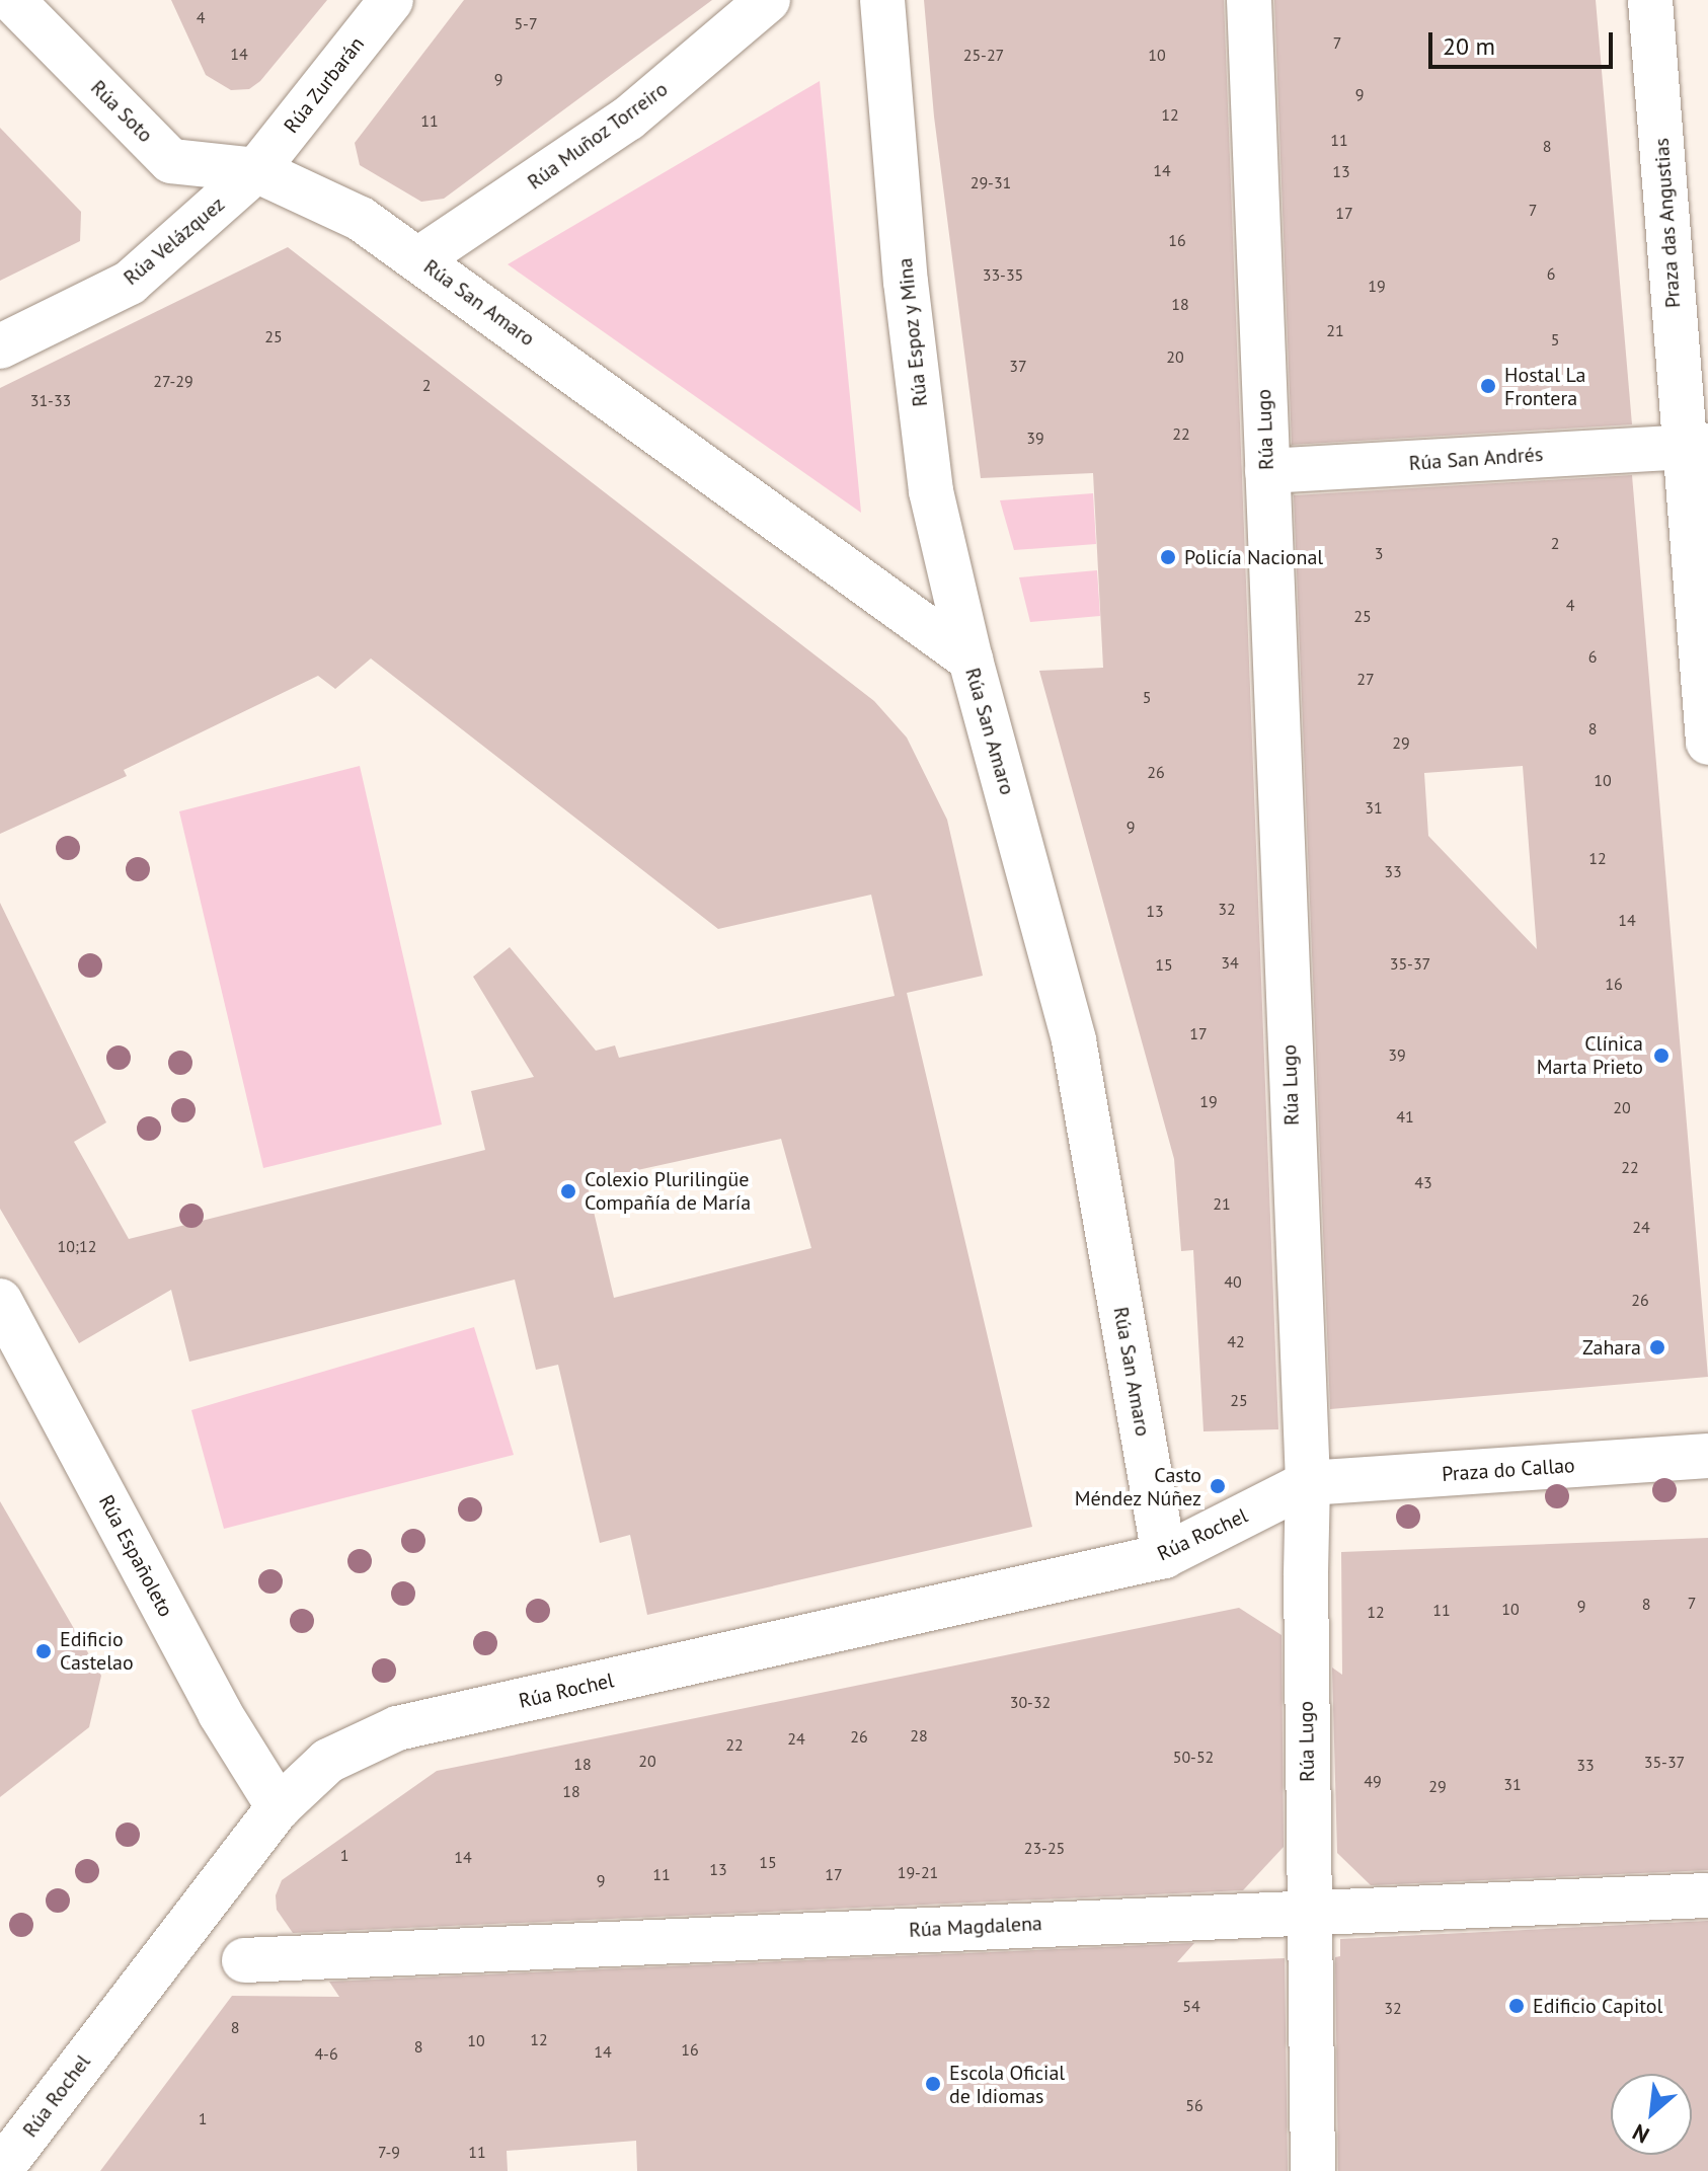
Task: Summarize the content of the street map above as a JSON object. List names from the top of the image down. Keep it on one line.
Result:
{"streets":{"street":["Rúa Zurbarán","Rúa Soto","Rúa Muñoz Torreiro","Praza das Angustias","Rúa Velázquez","Rúa San Amaro","Rúa Espoz y Mina","Rúa Lugo","Rúa San Andrés","Praza do Callao","Rúa Rochel","Rúa Españoleto","Rúa Magdalena"]},"crossings":[["Rúa Zurbarán","Rúa Soto"],["Rúa Zurbarán","Rúa Velázquez"],["Rúa Zurbarán","Rúa San Amaro"],["Rúa Soto","Rúa Velázquez"],["Rúa Soto","Rúa San Amaro"],["Rúa Muñoz Torreiro","Rúa San Amaro"],["Praza das Angustias","Rúa San Andrés"],["Rúa Velázquez","Rúa San Amaro"],["Rúa San Amaro","Rúa Espoz y Mina"],["Rúa San Amaro","Rúa Rochel"],["Rúa Lugo","Rúa San Andrés"],["Rúa Lugo","Praza do Callao"],["Rúa Lugo","Rúa Rochel"],["Rúa Lugo","Rúa Magdalena"],["Praza do Callao","Rúa Rochel"],["Rúa Rochel","Rúa Españoleto"]],"places":["Hostal La Frontera","Policía Nacional","Clínica Marta Prieto","Colexio Plurilingüe Compañía de María","Zahara","Casto Méndez Núñez","Edificio Castelao","Edificio Capitol","Escola Oficial de Idiomas"],"house_numbers":["4","5-7","7","14","25-27","10","9","9","12","11","11","8","14","13","29-31","7","17","16","6","33-35","19","18","21","25","5","20","37","27-29","2","31-33","22","39","2","3","4","25","6","27","5","8","29","26","10","31","9","12","33","32","13","14","34","35-37","15","16","17","39","19","20","41","22","43","21","24","10;12","40","26","42","25","7","8","9","10","11","12","30-32","28","26","24","22","50-52","20","35-37","18","33","49","31","29","18","23-25","1","14","15","13","19-21","11","17","9","54","32","8","12","10","8","16","14","4-6","56","1","7-9","11"],"scale_bar":"20 m","north":"bottom left"}
